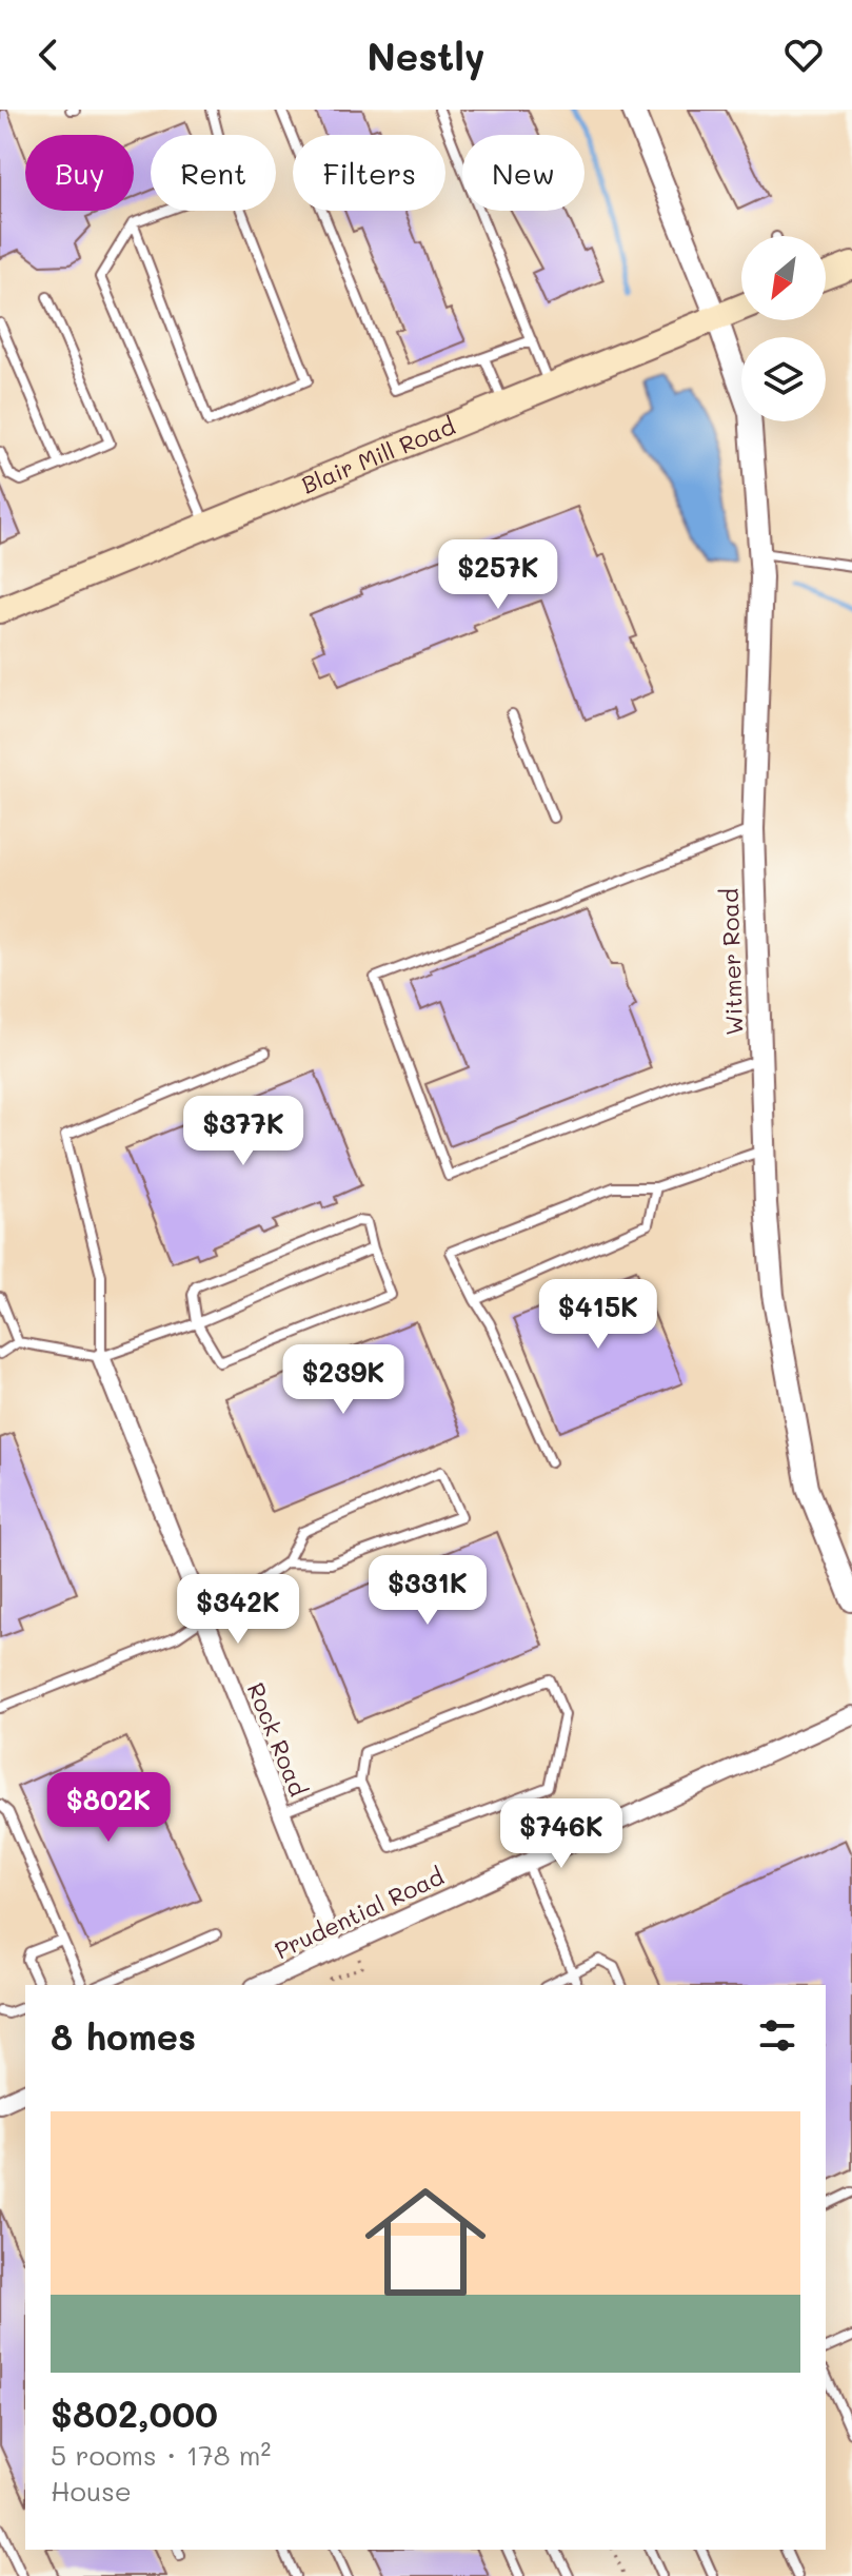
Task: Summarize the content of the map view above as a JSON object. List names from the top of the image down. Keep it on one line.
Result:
{"streets":{"main road":["Blair Mill Road"],"street":["Witmer Road","Rock Road","Prudential Road"]},"crossings":[["Blair Mill Road","Witmer Road"],["Rock Road","Prudential Road"]],"north":"bottom left","page":{"header":"Nestly","chip":["Buy","Rent","Filters","New"],"price":["$257K","$377K","$415K","$239K","$331K","$342K","$802K","$746K"],"heading":"8 homes","list":[{"name":"$802,000","note":"5 rooms · 178 m² · House"}]}}
